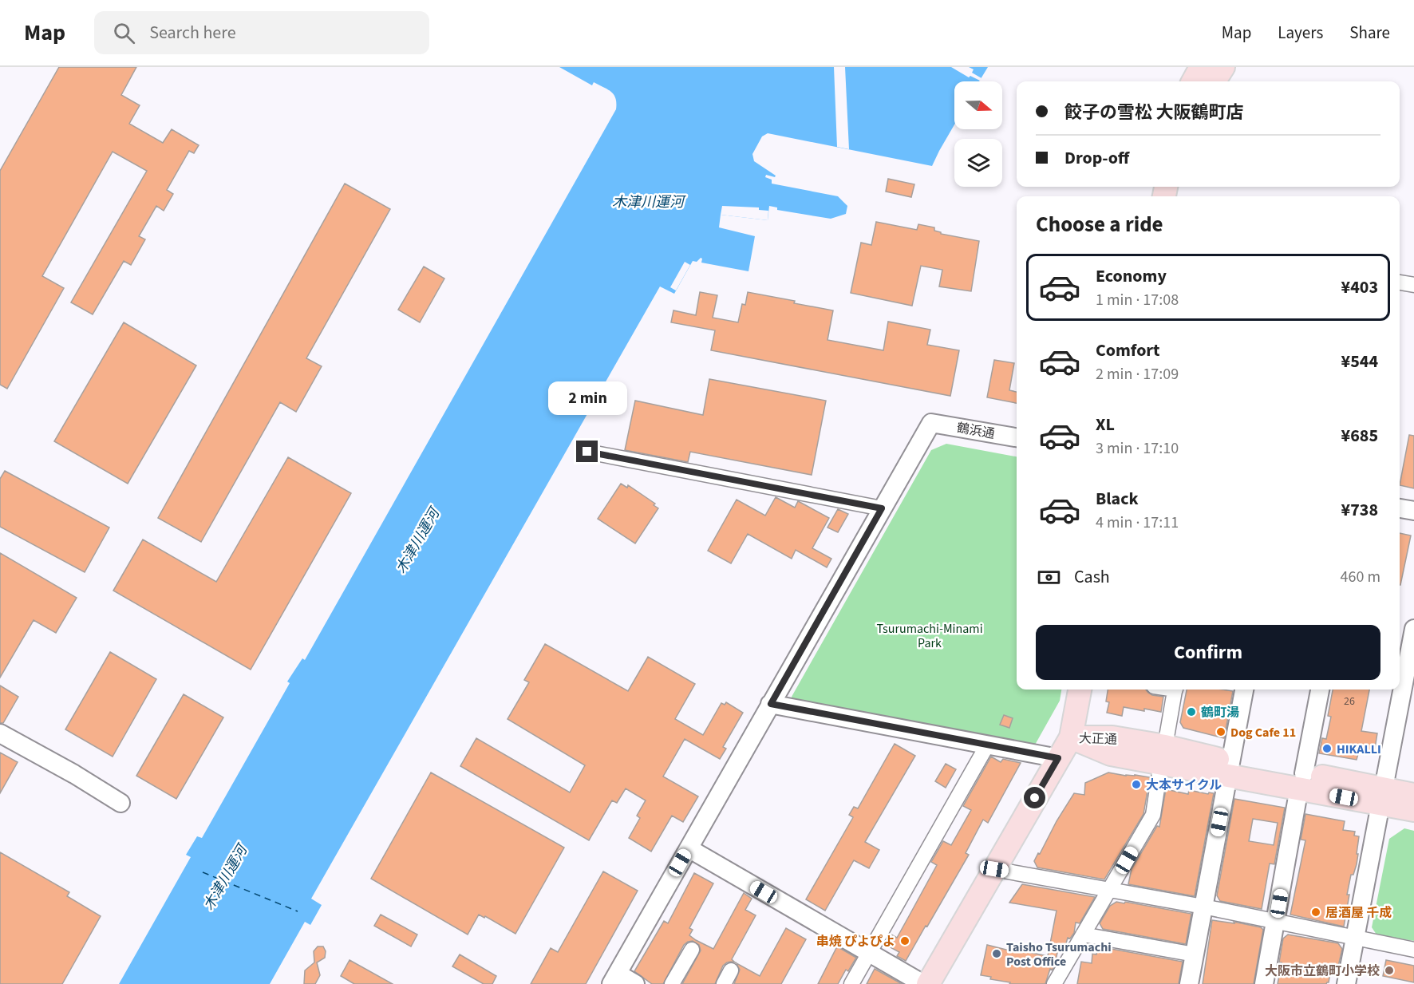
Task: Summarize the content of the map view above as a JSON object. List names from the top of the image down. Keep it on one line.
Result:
{"streets":{"main road":["大正通"],"street":["鶴浜通"]},"water":["木津川運河"],"parks":["Tsurumachi-Minami Park"],"places":["鶴町湯","Dog Cafe 11","HIKALLI","大本サイクル","居酒屋 千成","串焼 ぴよぴよ","Taisho Tsurumachi Post Office","大阪市立鶴町小学校"],"house_numbers":["26"],"north":"right","page":{"header":"Map","search":"Search here","nav":["Map","Layers","Share"],"banner":["餃子の雪松 大阪鶴町店","Drop-off"],"heading":"Choose a ride","list":[{"name":"Economy","note":"1 min · 17:08","value":"¥403"},{"name":"Comfort","note":"2 min · 17:09","value":"¥544"},{"name":"XL","note":"3 min · 17:10","value":"¥685"},{"name":"Black","note":"4 min · 17:11","value":"¥738"}],"bubble":"2 min","pay":["Cash","460 m"],"buttons":"Confirm"}}
